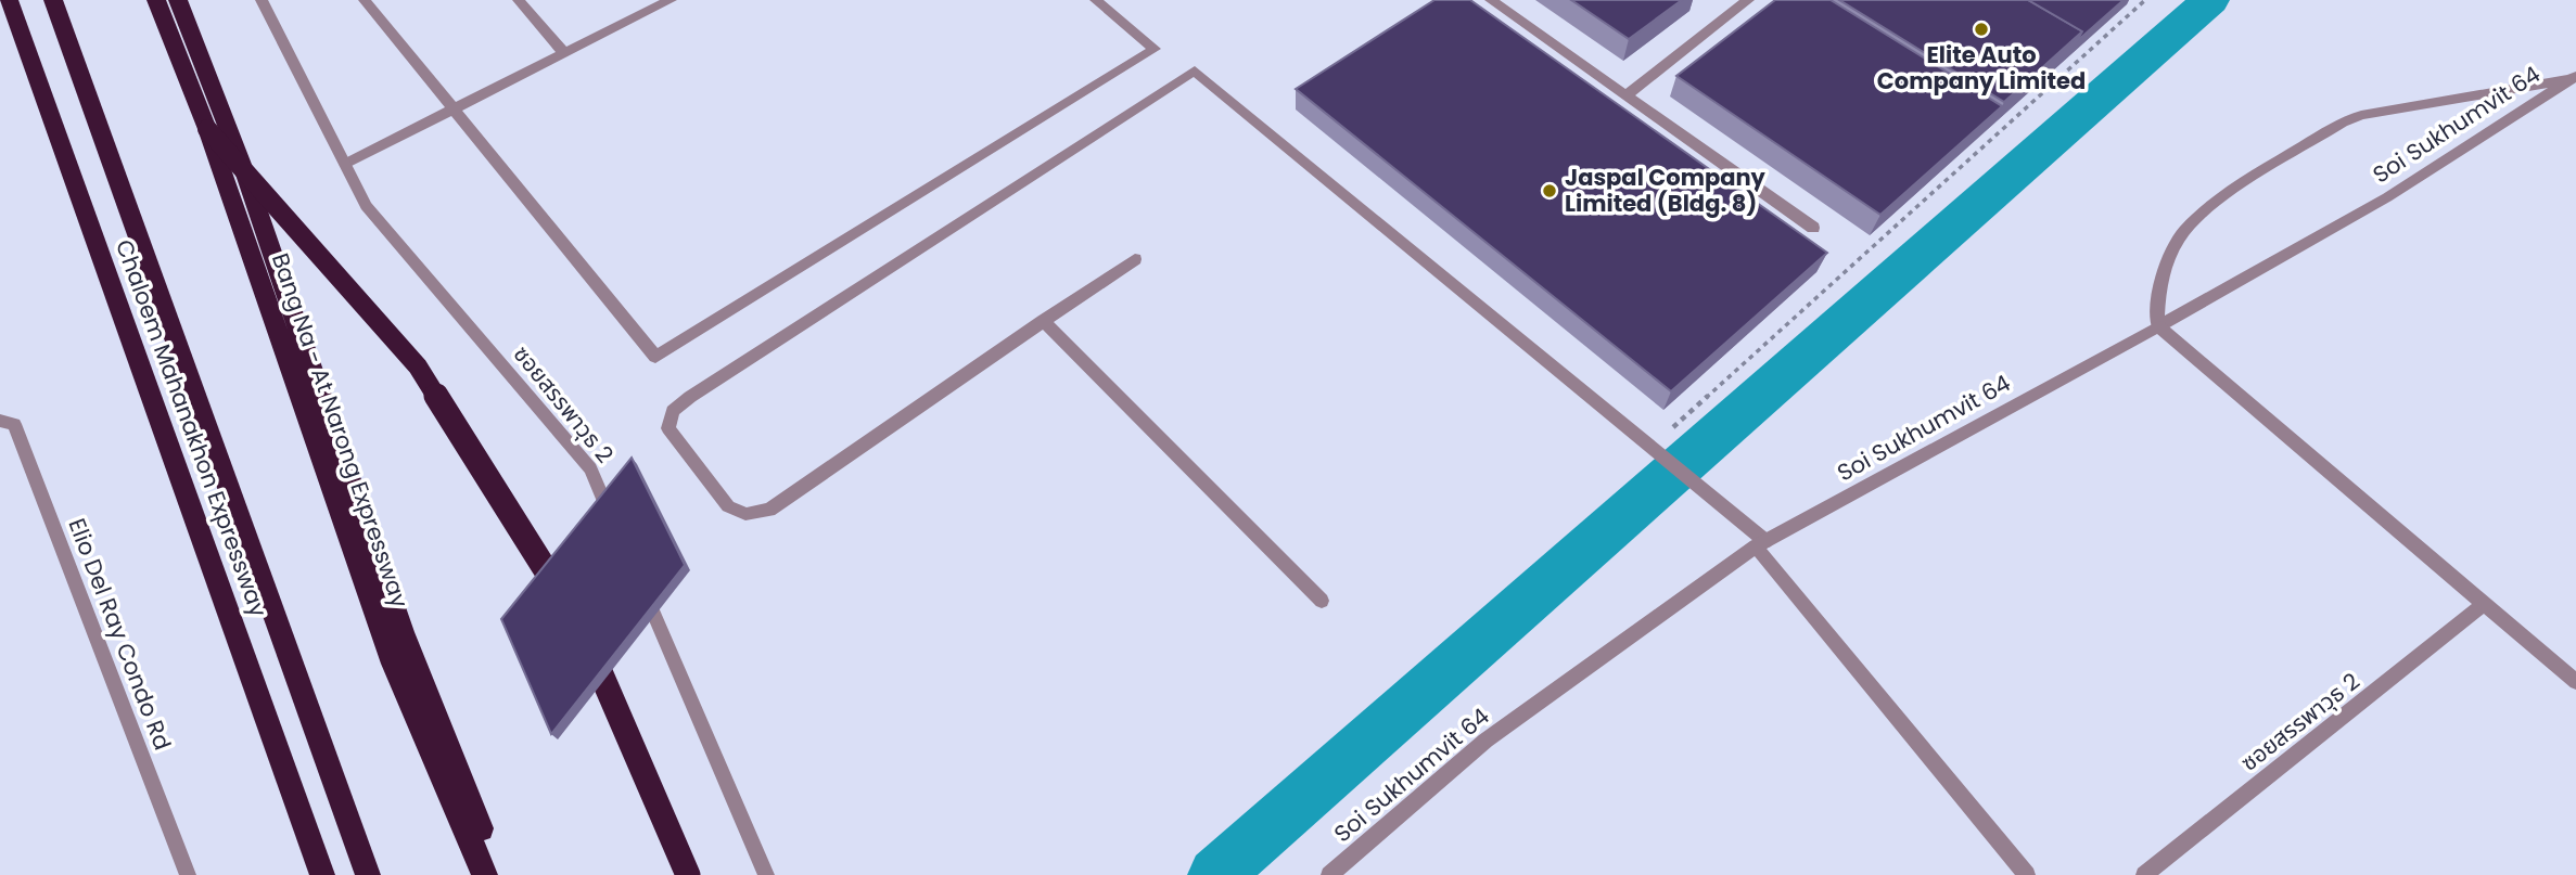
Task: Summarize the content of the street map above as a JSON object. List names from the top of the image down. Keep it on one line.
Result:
{"streets":{"highway":["Chaloem Mahanakhon Expressway","Bang Na - At Narong Expressway"],"street":["Soi Sukhumvit 64","ซอยสรรพาวุธ 2","Elio Del Ray Condo Rd"]},"places":["Elite Auto Company Limited","Jaspal Company Limited (Bldg. 8)"]}
